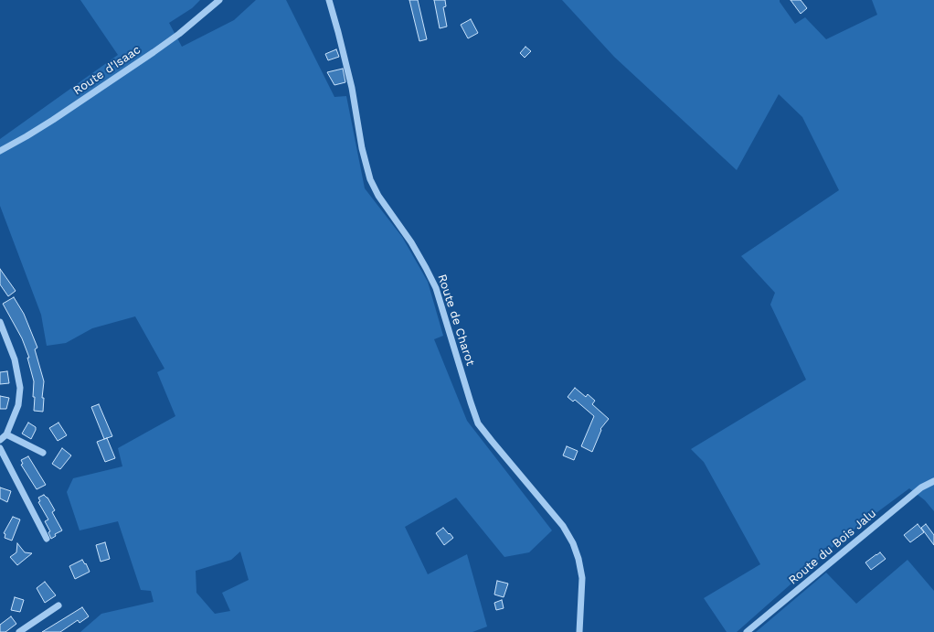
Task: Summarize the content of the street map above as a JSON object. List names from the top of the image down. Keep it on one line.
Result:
{"streets":{"street":["Route d'Isaac","Route de Charot","Route du Bois Jalu"]}}
